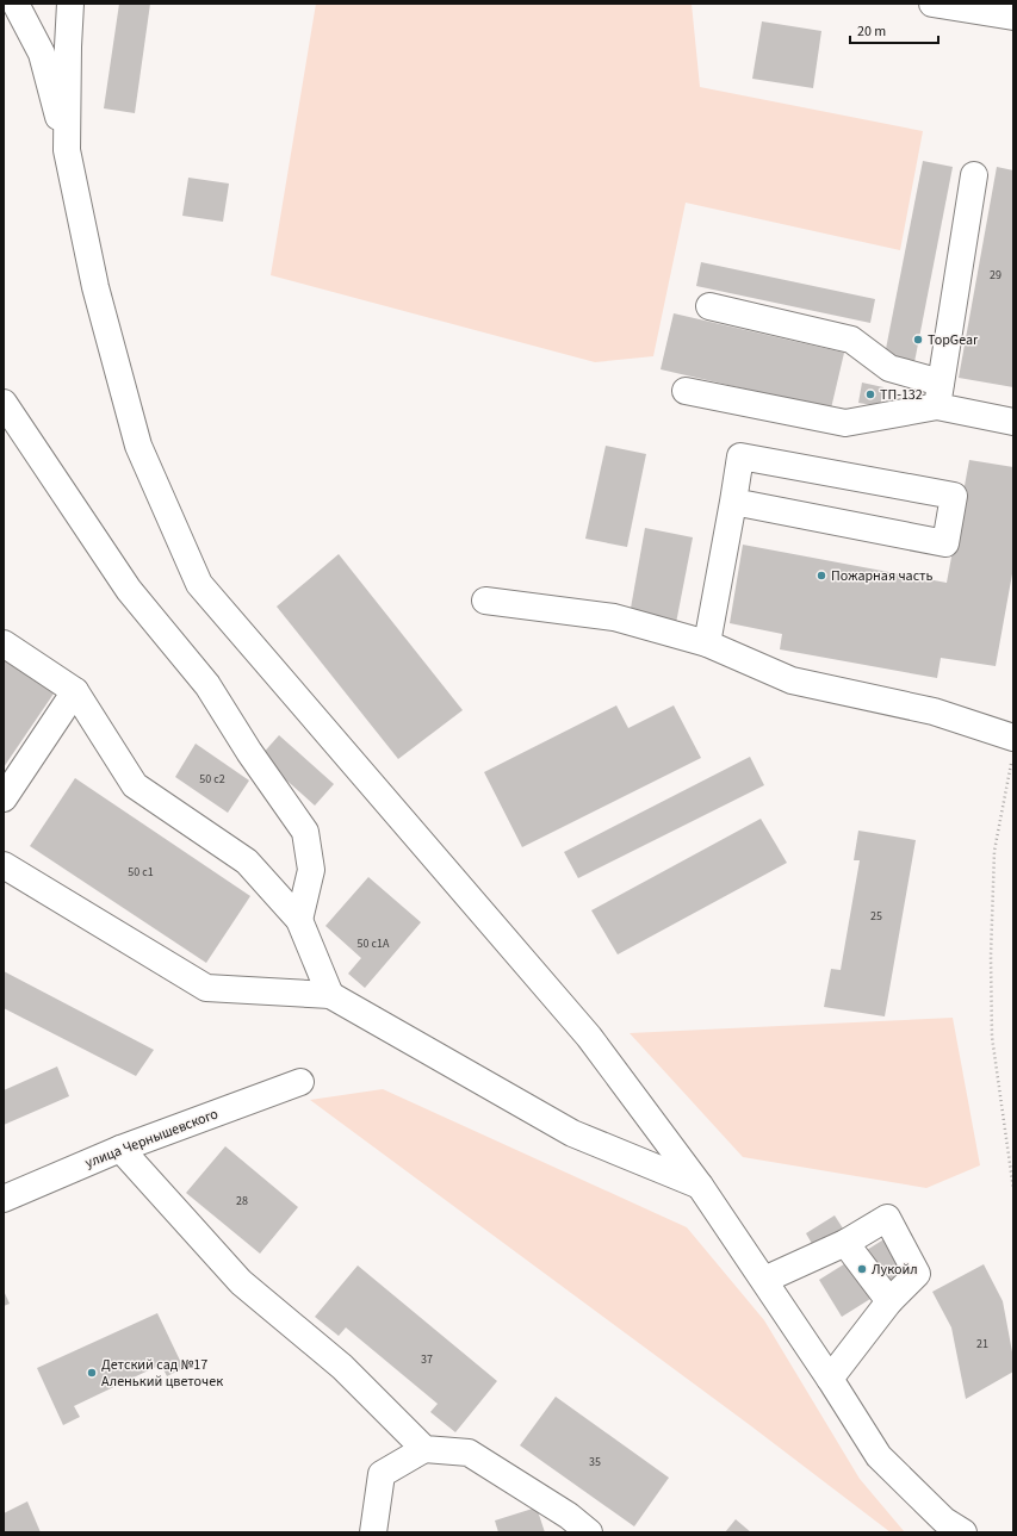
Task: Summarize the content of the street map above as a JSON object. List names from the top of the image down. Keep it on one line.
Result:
{"streets":{"street":["улица Чернышевского"]},"places":["TopGear","ТП-132","Пожарная часть","Лукойл","Детский сад №17 Аленький цветочек"],"house_numbers":["29","50 с2","50 с1","25","50 с1А","28","21","37","35"],"scale_bar":"20 m"}
